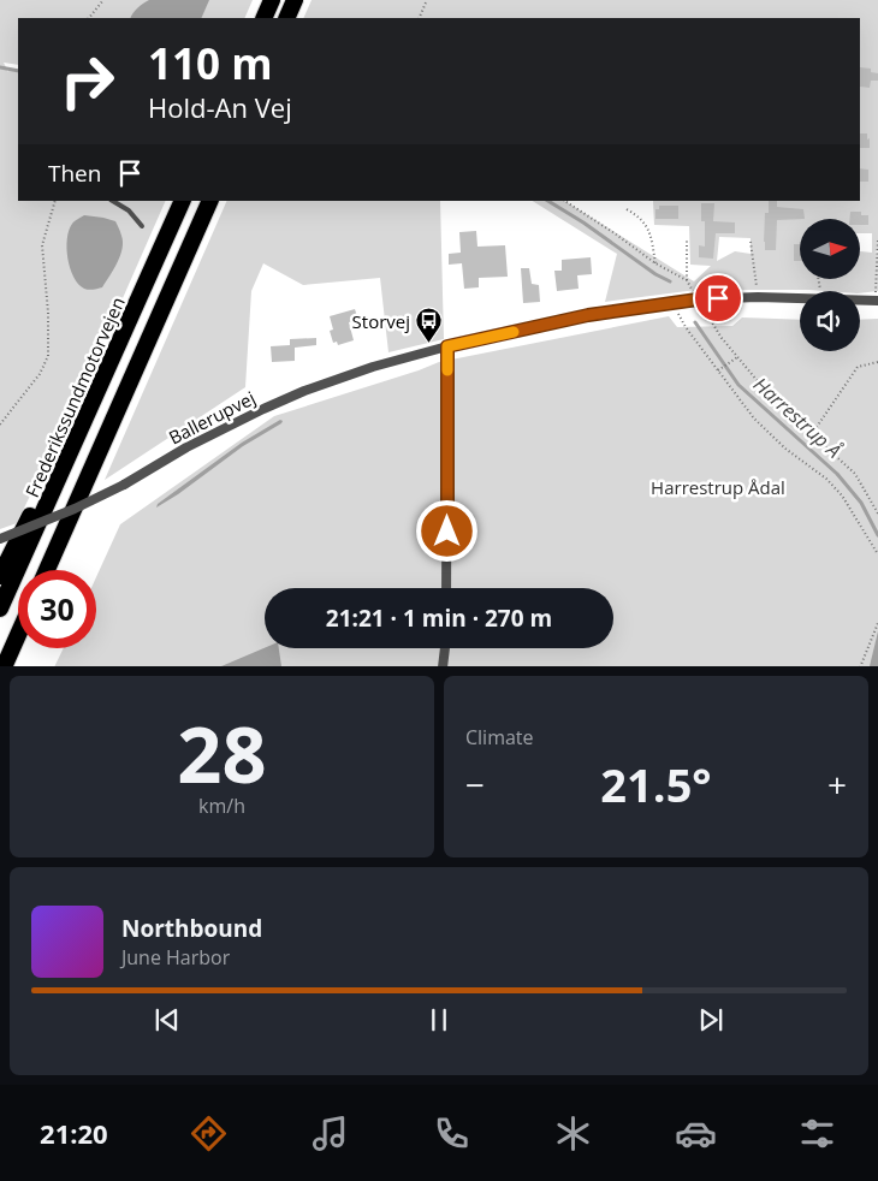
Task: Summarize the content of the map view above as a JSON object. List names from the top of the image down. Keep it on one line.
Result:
{"streets":{"highway":["Frederikssundmotorvejen"],"street":["Ballerupvej"]},"water":["Harrestrup Å"],"parks":["Harrestrup Ådal"],"places":{"bus stop":["Storvej"]},"north":"right","page":{"turn":["110 m","Hold-An Vej"],"then":"Then","limit":"30","trip":"21:21 · 1 min · 270 m","tile":[["28","km/h"],"Climate"],"heat":["−","21.5°","+"],"song":["Northbound","June Harbor"],"tabs":"21:20"}}
